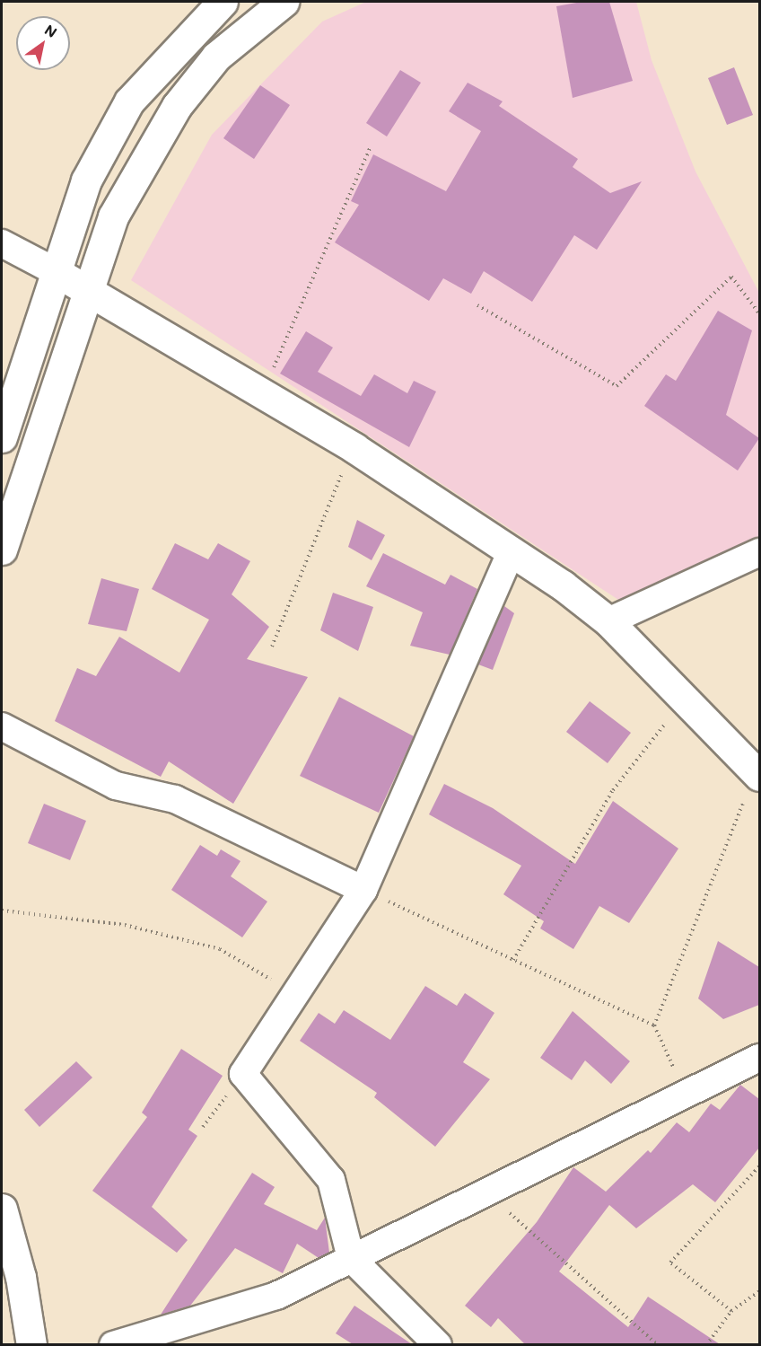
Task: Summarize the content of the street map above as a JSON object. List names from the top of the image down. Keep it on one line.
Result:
{"north":"top right"}
